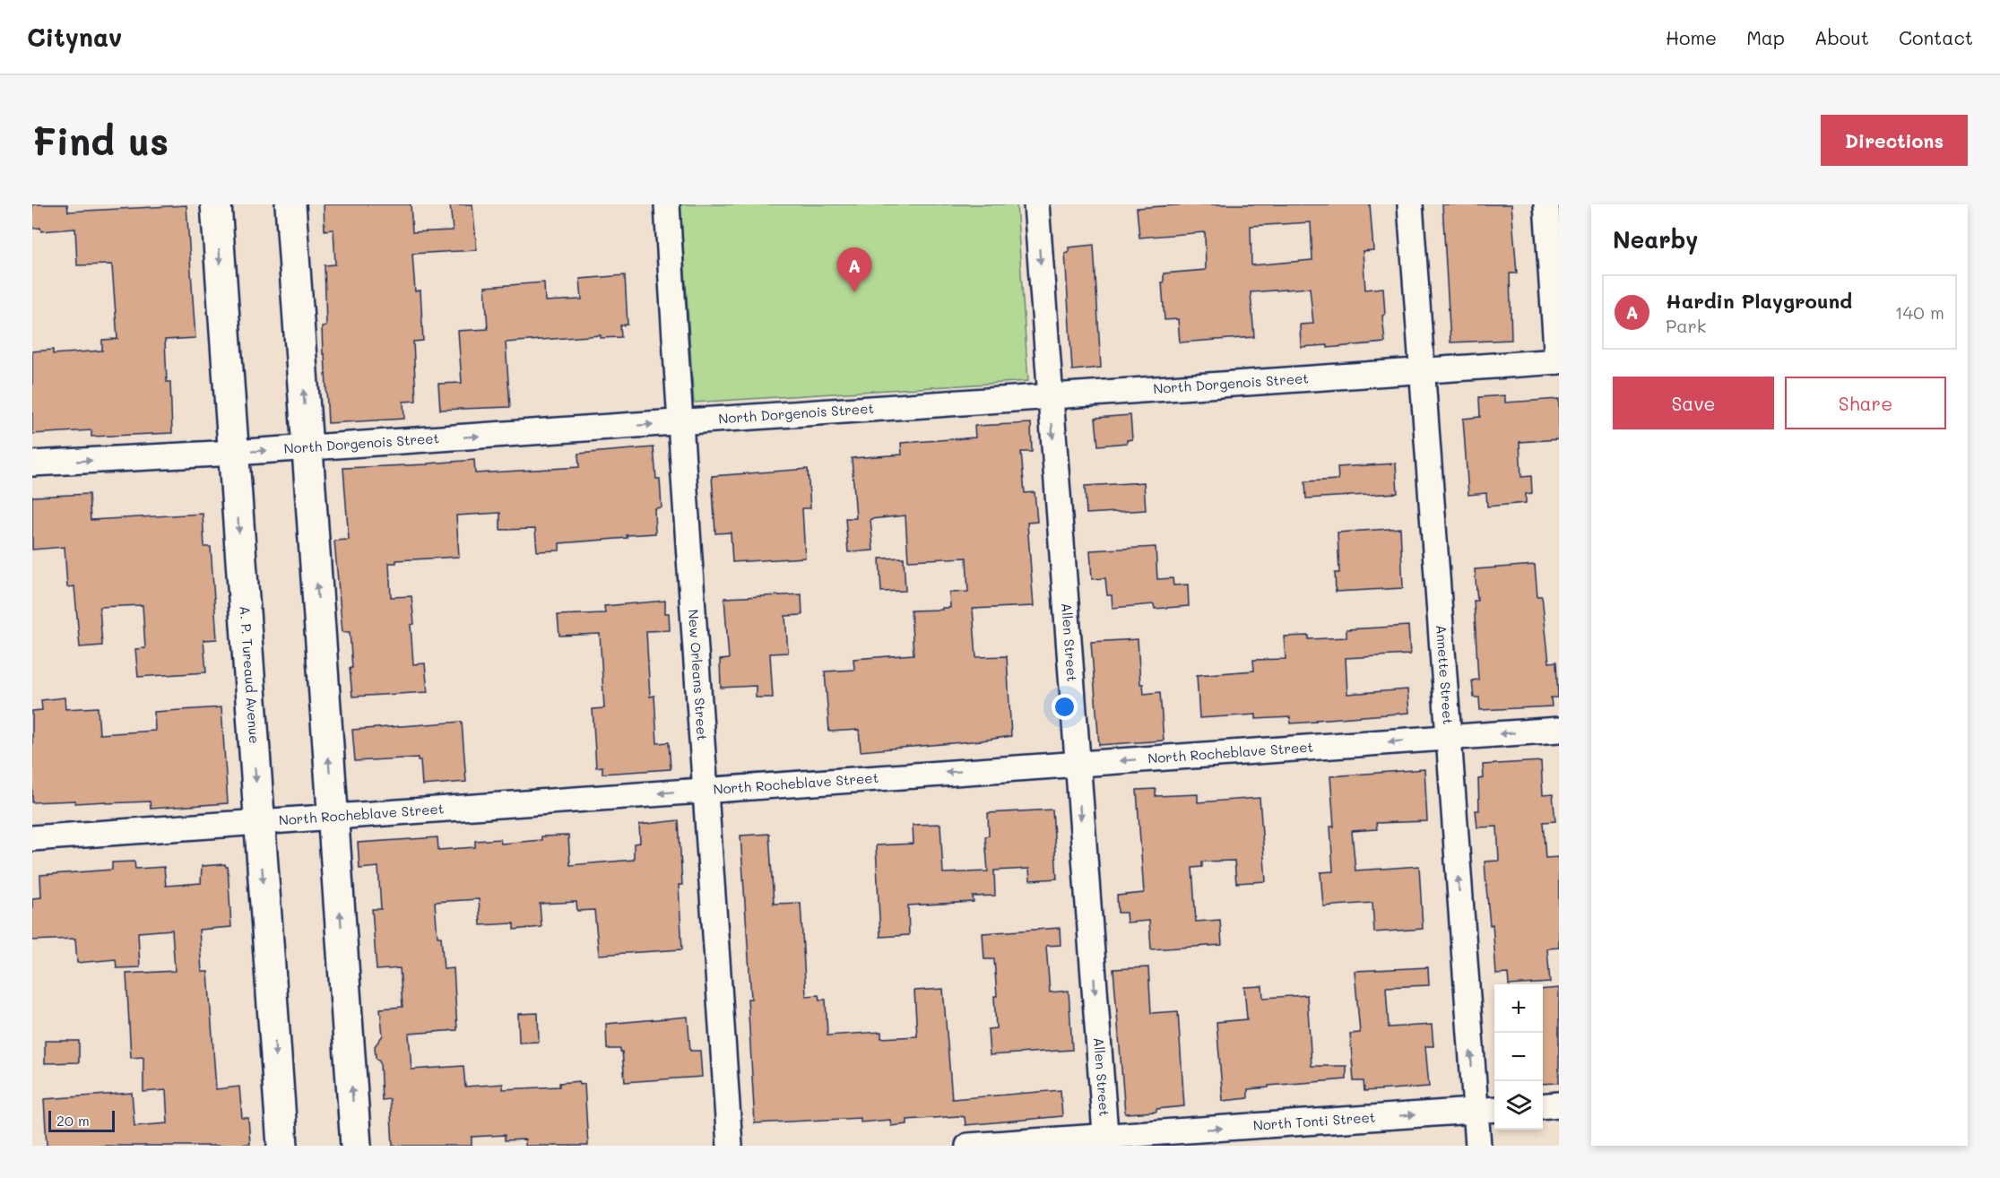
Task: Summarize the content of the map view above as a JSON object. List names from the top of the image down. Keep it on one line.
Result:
{"streets":{"street":["North Dorgenois Street","Allen Street","A. P. Tureaud Avenue","New Orleans Street","Annette Street","North Rocheblave Street","North Tonti Street"]},"crossings":[["North Dorgenois Street","Allen Street"],["North Dorgenois Street","A. P. Tureaud Avenue"],["North Dorgenois Street","New Orleans Street"],["North Dorgenois Street","Annette Street"],["Allen Street","North Rocheblave Street"],["Allen Street","North Tonti Street"],["A. P. Tureaud Avenue","North Rocheblave Street"],["New Orleans Street","North Rocheblave Street"],["Annette Street","North Rocheblave Street"],["Annette Street","North Tonti Street"]],"one_way":["North Dorgenois Street","Allen Street","Annette Street","North Rocheblave Street","North Tonti Street"],"scale_bar":"20 m","page":{"header":"Citynav","nav":["Home","Map","About","Contact"],"buttons":["Directions",["Save","Share"]],"title":"Find us","heading":"Nearby","pins":"A","list":[{"mark":"A","name":"Hardin Playground","note":"Park","value":"140 m"}],"map_buttons":["+","−"],"scale":"20 m"}}
